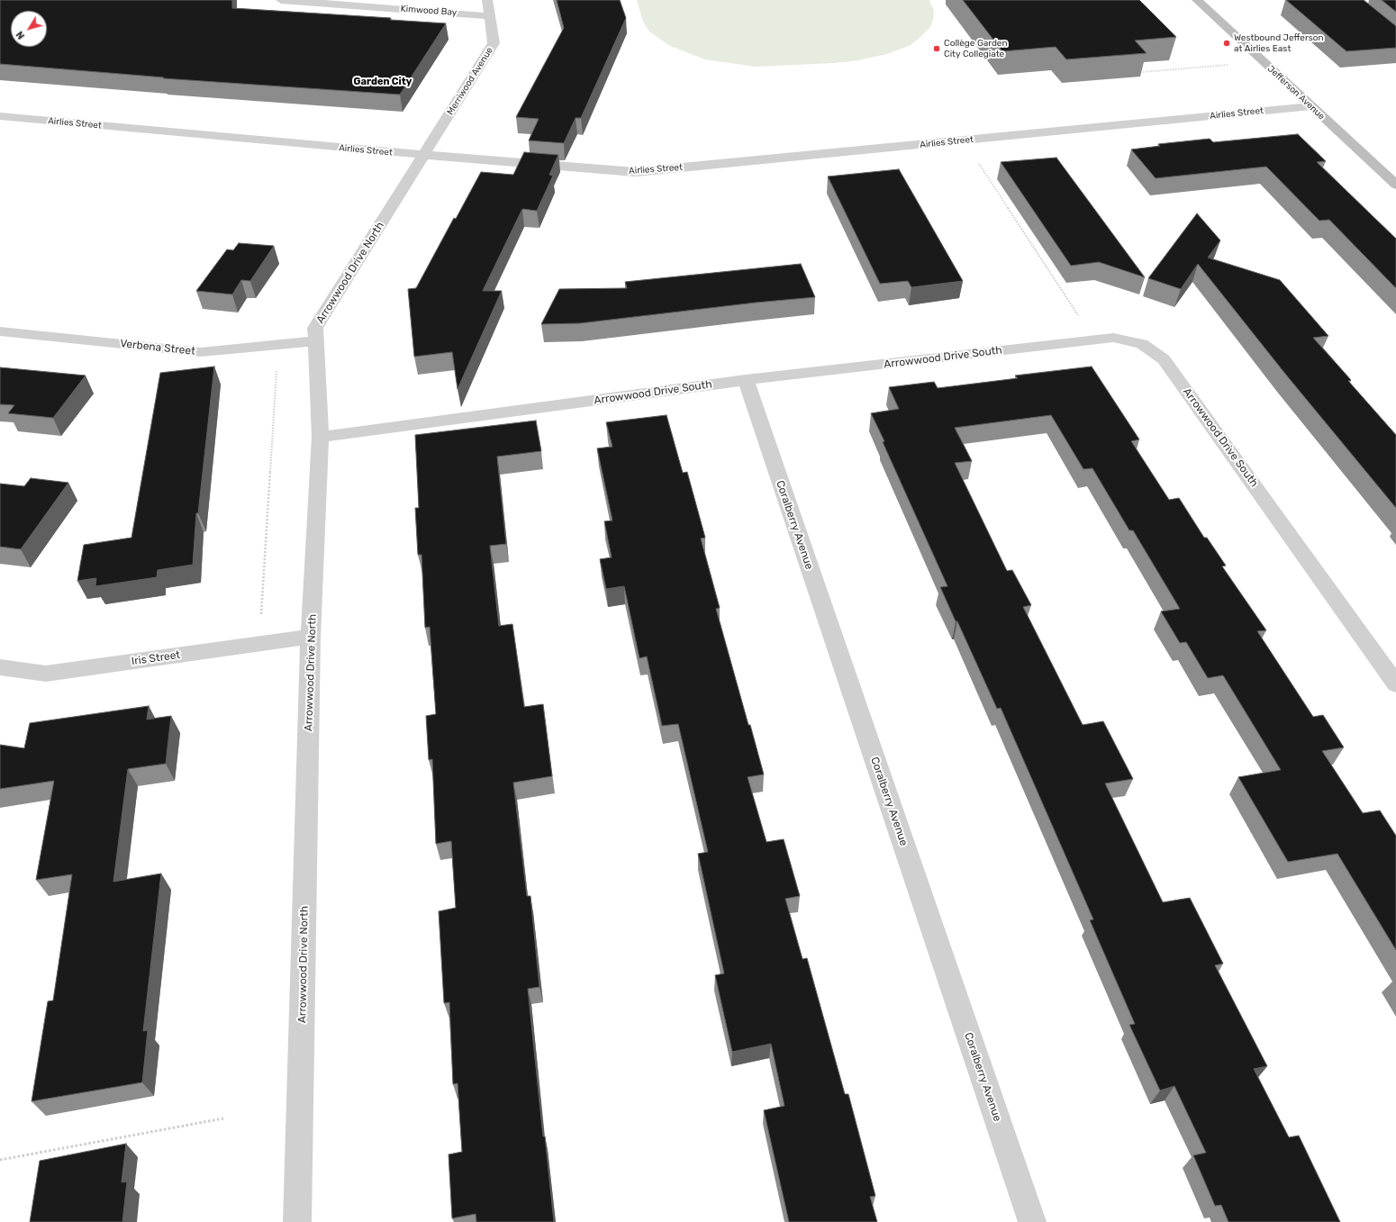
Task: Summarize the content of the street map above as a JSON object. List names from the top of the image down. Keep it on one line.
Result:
{"streets":{"street":["Kimwood Bay","Merriwood Avenue","Jefferson Avenue","Airlies Street","Arrowwood Drive North","Verbena Street","Arrowwood Drive South","Coralberry Avenue","Iris Street"]},"crossings":[["Kimwood Bay","Merriwood Avenue"],["Merriwood Avenue","Airlies Street"],["Merriwood Avenue","Arrowwood Drive North"],["Jefferson Avenue","Airlies Street"],["Airlies Street","Arrowwood Drive North"],["Arrowwood Drive North","Verbena Street"],["Arrowwood Drive North","Arrowwood Drive South"],["Arrowwood Drive North","Iris Street"],["Arrowwood Drive South","Coralberry Avenue"]],"districts":["Garden City"],"places":["Westbound Jefferson at Airlies East","Collège Garden City Collegiate"],"north":"bottom left"}
